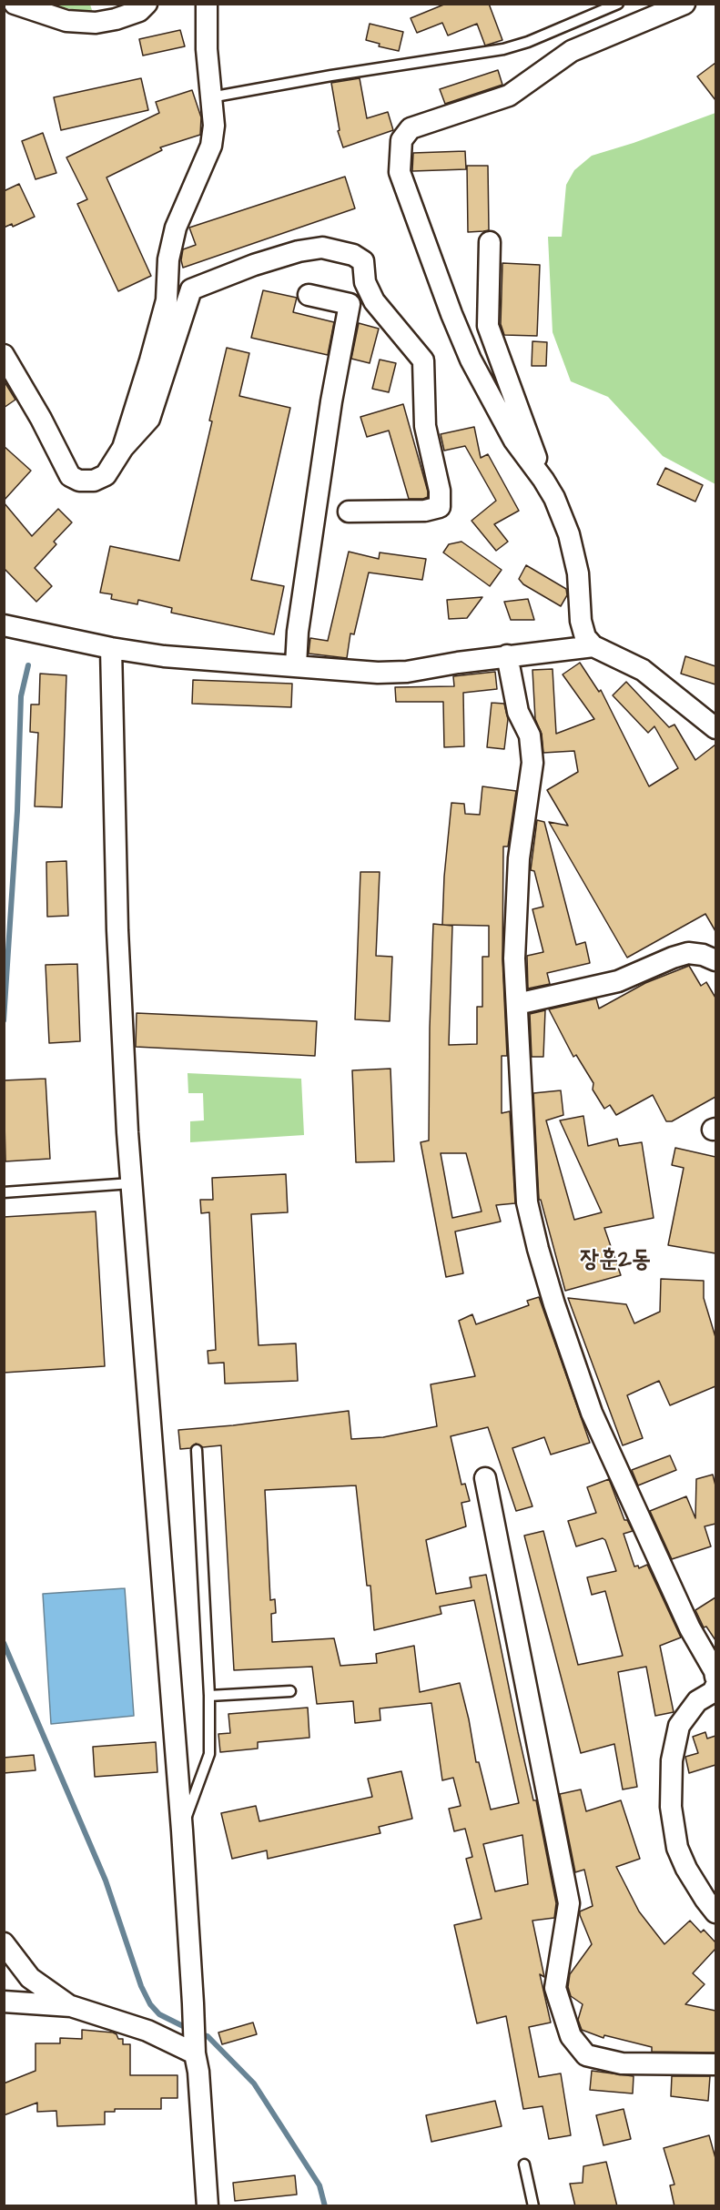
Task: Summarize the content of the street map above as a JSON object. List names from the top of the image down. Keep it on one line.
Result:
{"districts":["장훈2동"]}
